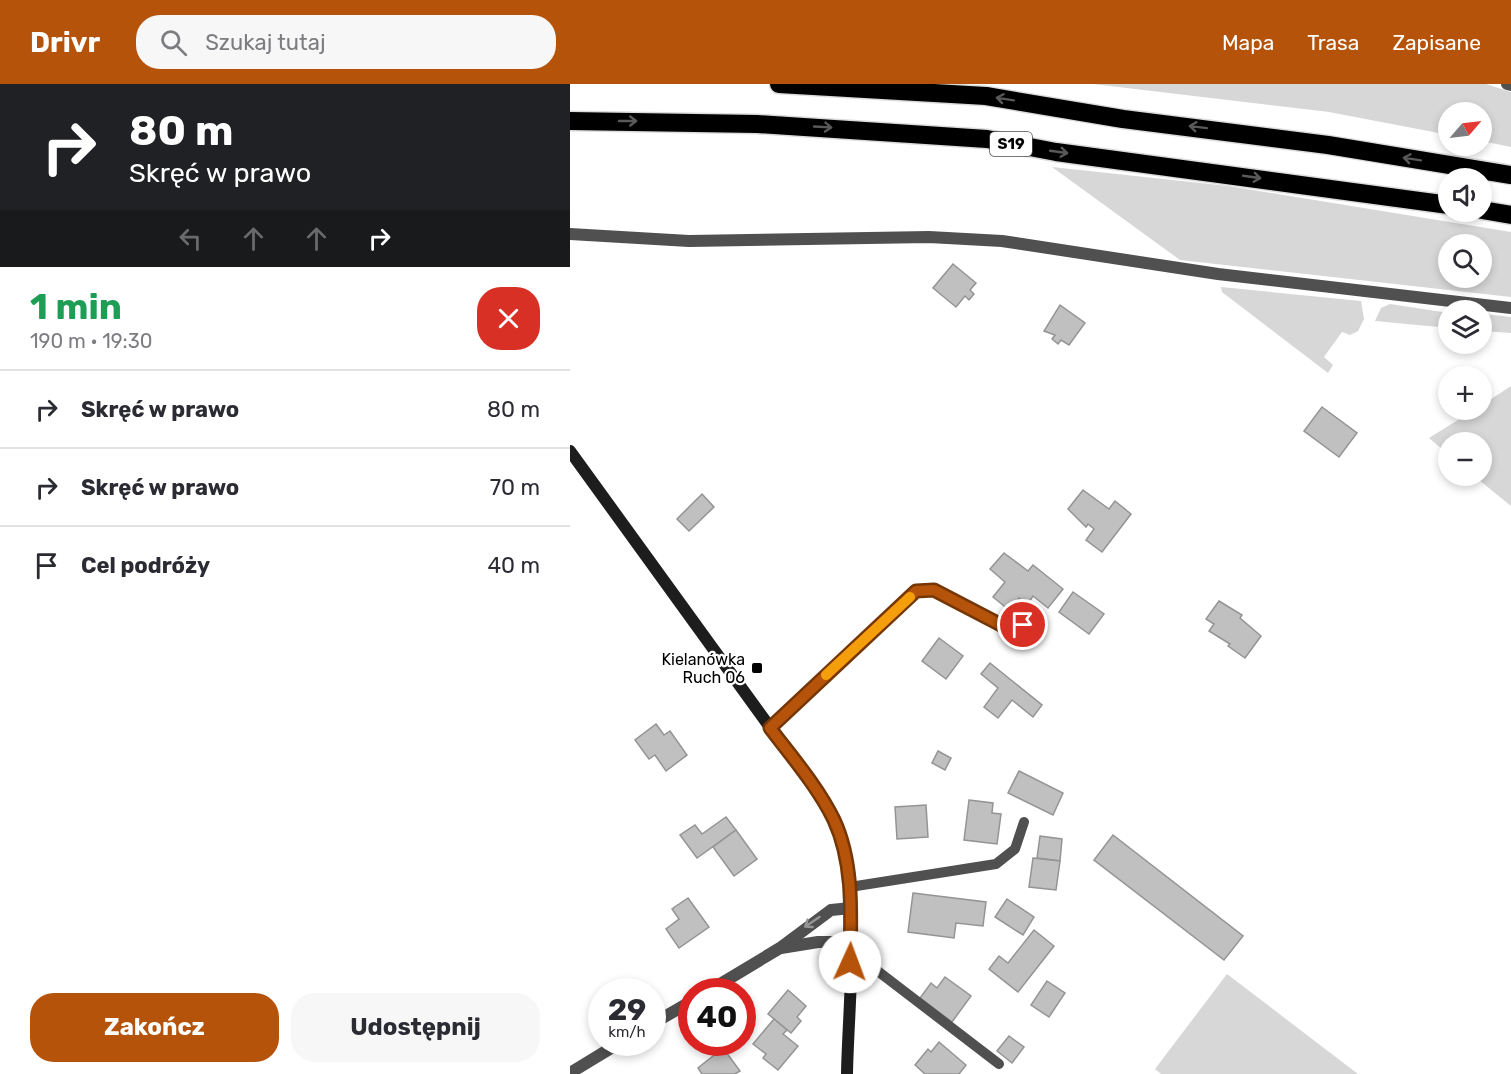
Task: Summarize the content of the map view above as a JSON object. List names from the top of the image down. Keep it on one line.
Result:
{"streets":{"highway":["S19"]},"places":{"transit":["Kielanówka Ruch 06"]},"north":"top right","page":{"header":"Drivr","search":"Szukaj tutaj","nav":["Mapa","Trasa","Zapisane"],"turn":["80 m","Skręć w prawo"],"map_buttons":["+","−"],"heading":["1 min","190 m · 19:30"],"list":[{"name":"Skręć w prawo","value":"80 m"},{"name":"Skręć w prawo","value":"70 m"},{"name":"Cel podróży","value":"40 m"}],"speed":"29 km/h","limit":"40","buttons":["Zakończ","Udostępnij"]}}
